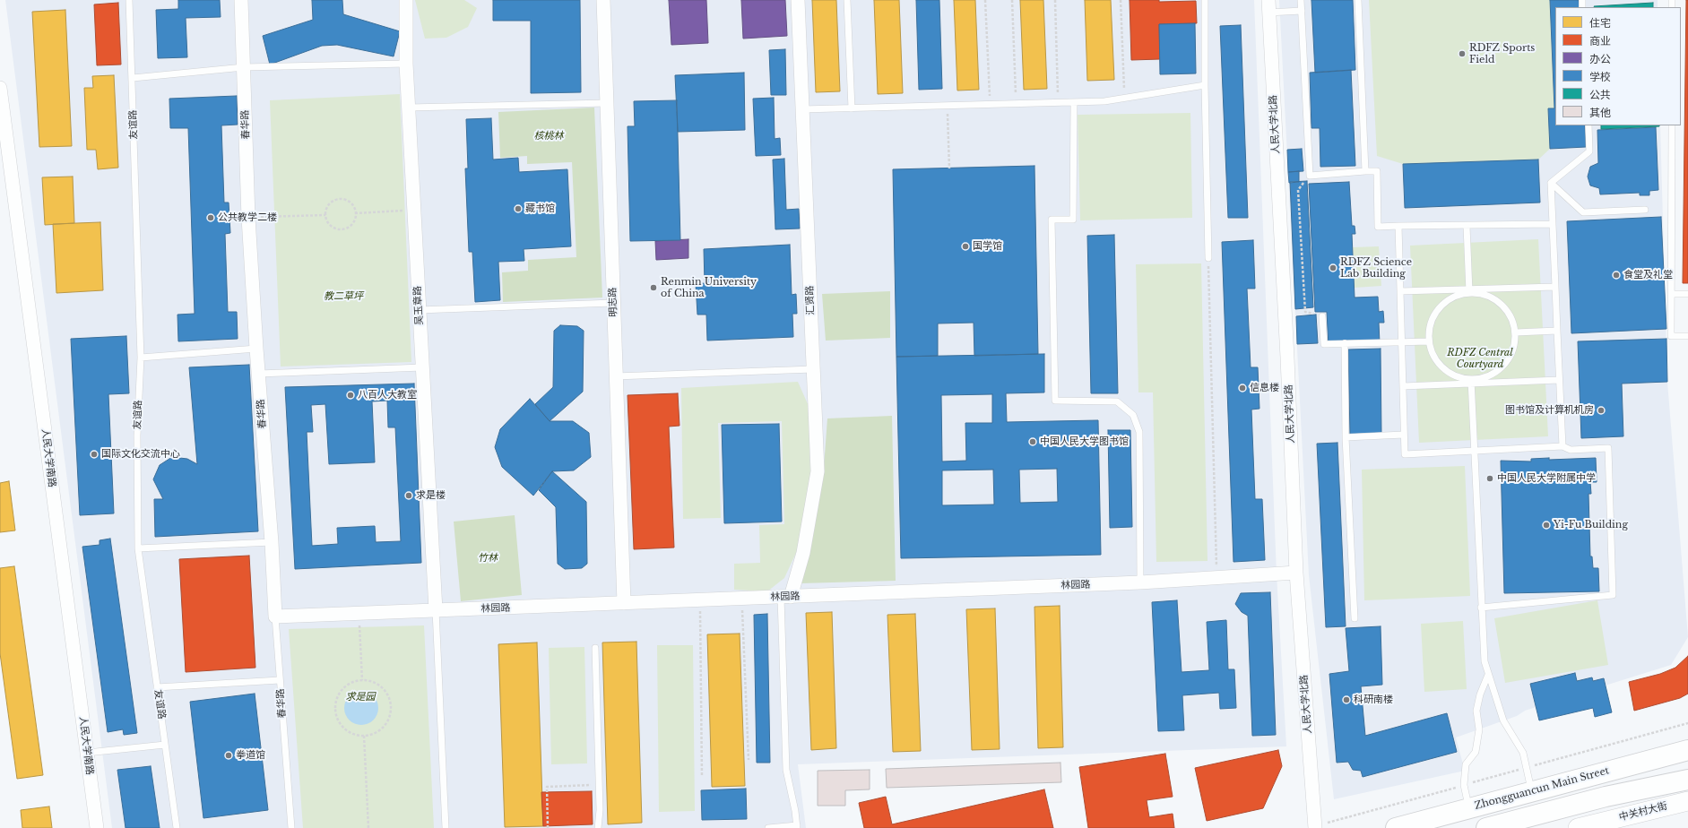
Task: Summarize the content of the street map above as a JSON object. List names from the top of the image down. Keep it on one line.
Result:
{"streets":{"main road":["Zhongguancun Main Street"],"street":["春华路","人民大学北路","汇贤路","明志路","吴玉章路","人民大学南路","林园路","中关村大街"],"lane":["友谊路"]},"crossings":[["春华路","林园路"],["人民大学北路","林园路"],["汇贤路","林园路"],["明志路","林园路"],["吴玉章路","林园路"]],"parks":["核桃林","教二草坪","RDFZ Central Courtyard","竹林","求是园"],"places":["RDFZ Sports Field","藏书馆","公共教学二楼","国学馆","RDFZ Science Lab Building","食堂及礼堂","Renmin University of China","信息楼","八百人大教室","图书馆及计算机机房","中国人民大学图书馆","国际文化交流中心","中国人民大学附属中学","求是楼","Yi-Fu Building","科研南楼","拳道馆"],"legend":["住宅","商业","办公","学校","公共","其他"]}
